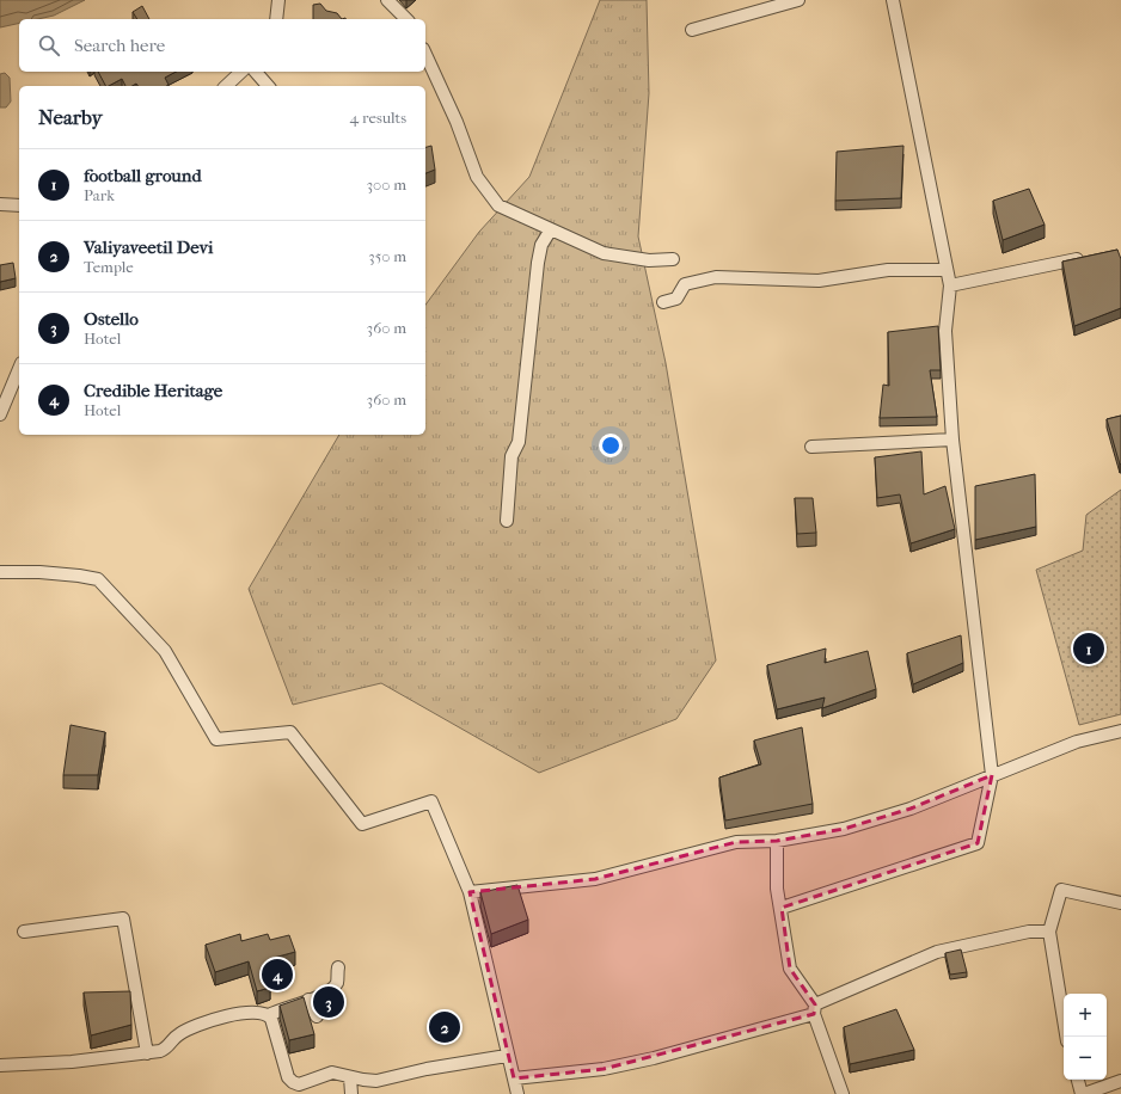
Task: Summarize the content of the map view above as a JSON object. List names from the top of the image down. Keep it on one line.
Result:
{"page":{"search":"Search here","heading":["Nearby","4 results"],"list":[{"mark":"1","name":"football ground","note":"Park","value":"300 m"},{"mark":"2","name":"Valiyaveetil Devi","note":"Temple","value":"350 m"},{"mark":"3","name":"Ostello","note":"Hotel","value":"360 m"},{"mark":"4","name":"Credible Heritage","note":"Hotel","value":"360 m"}],"pins":["1","4","3","2"],"map_buttons":["+","−"]}}
